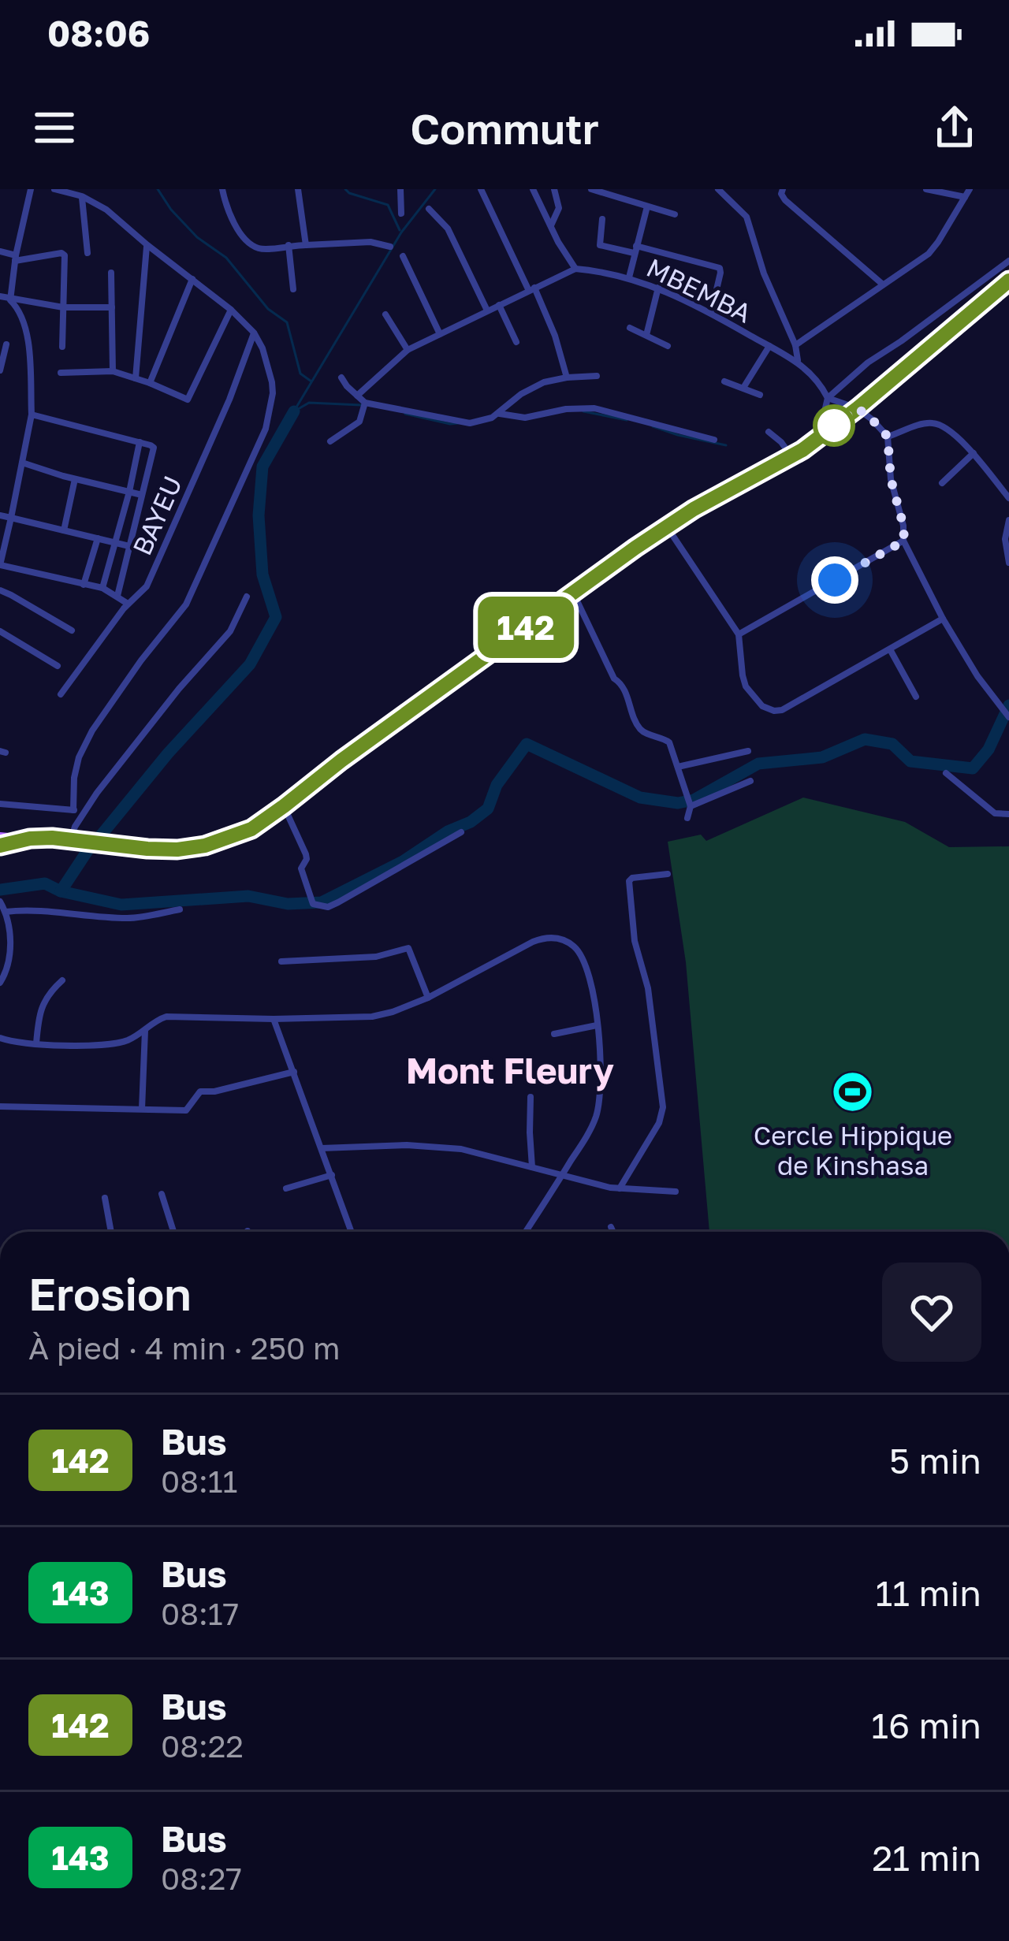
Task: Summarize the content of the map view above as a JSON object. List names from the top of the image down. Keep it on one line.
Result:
{"streets":{"street":["MBEMBA","BAYEU"]},"districts":["Mont Fleury"],"places":{"sports":["Cercle Hippique de Kinshasa"]},"lines":["bus line 142"],"page":{"status":"08:06","header":"Commutr","on_map":"142","heading":["Erosion","À pied · 4 min · 250 m"],"list":[{"mark":"142","name":"Bus","note":"08:11","value":"5 min"},{"mark":"143","name":"Bus","note":"08:17","value":"11 min"},{"mark":"142","name":"Bus","note":"08:22","value":"16 min"},{"mark":"143","name":"Bus","note":"08:27","value":"21 min"}]}}
